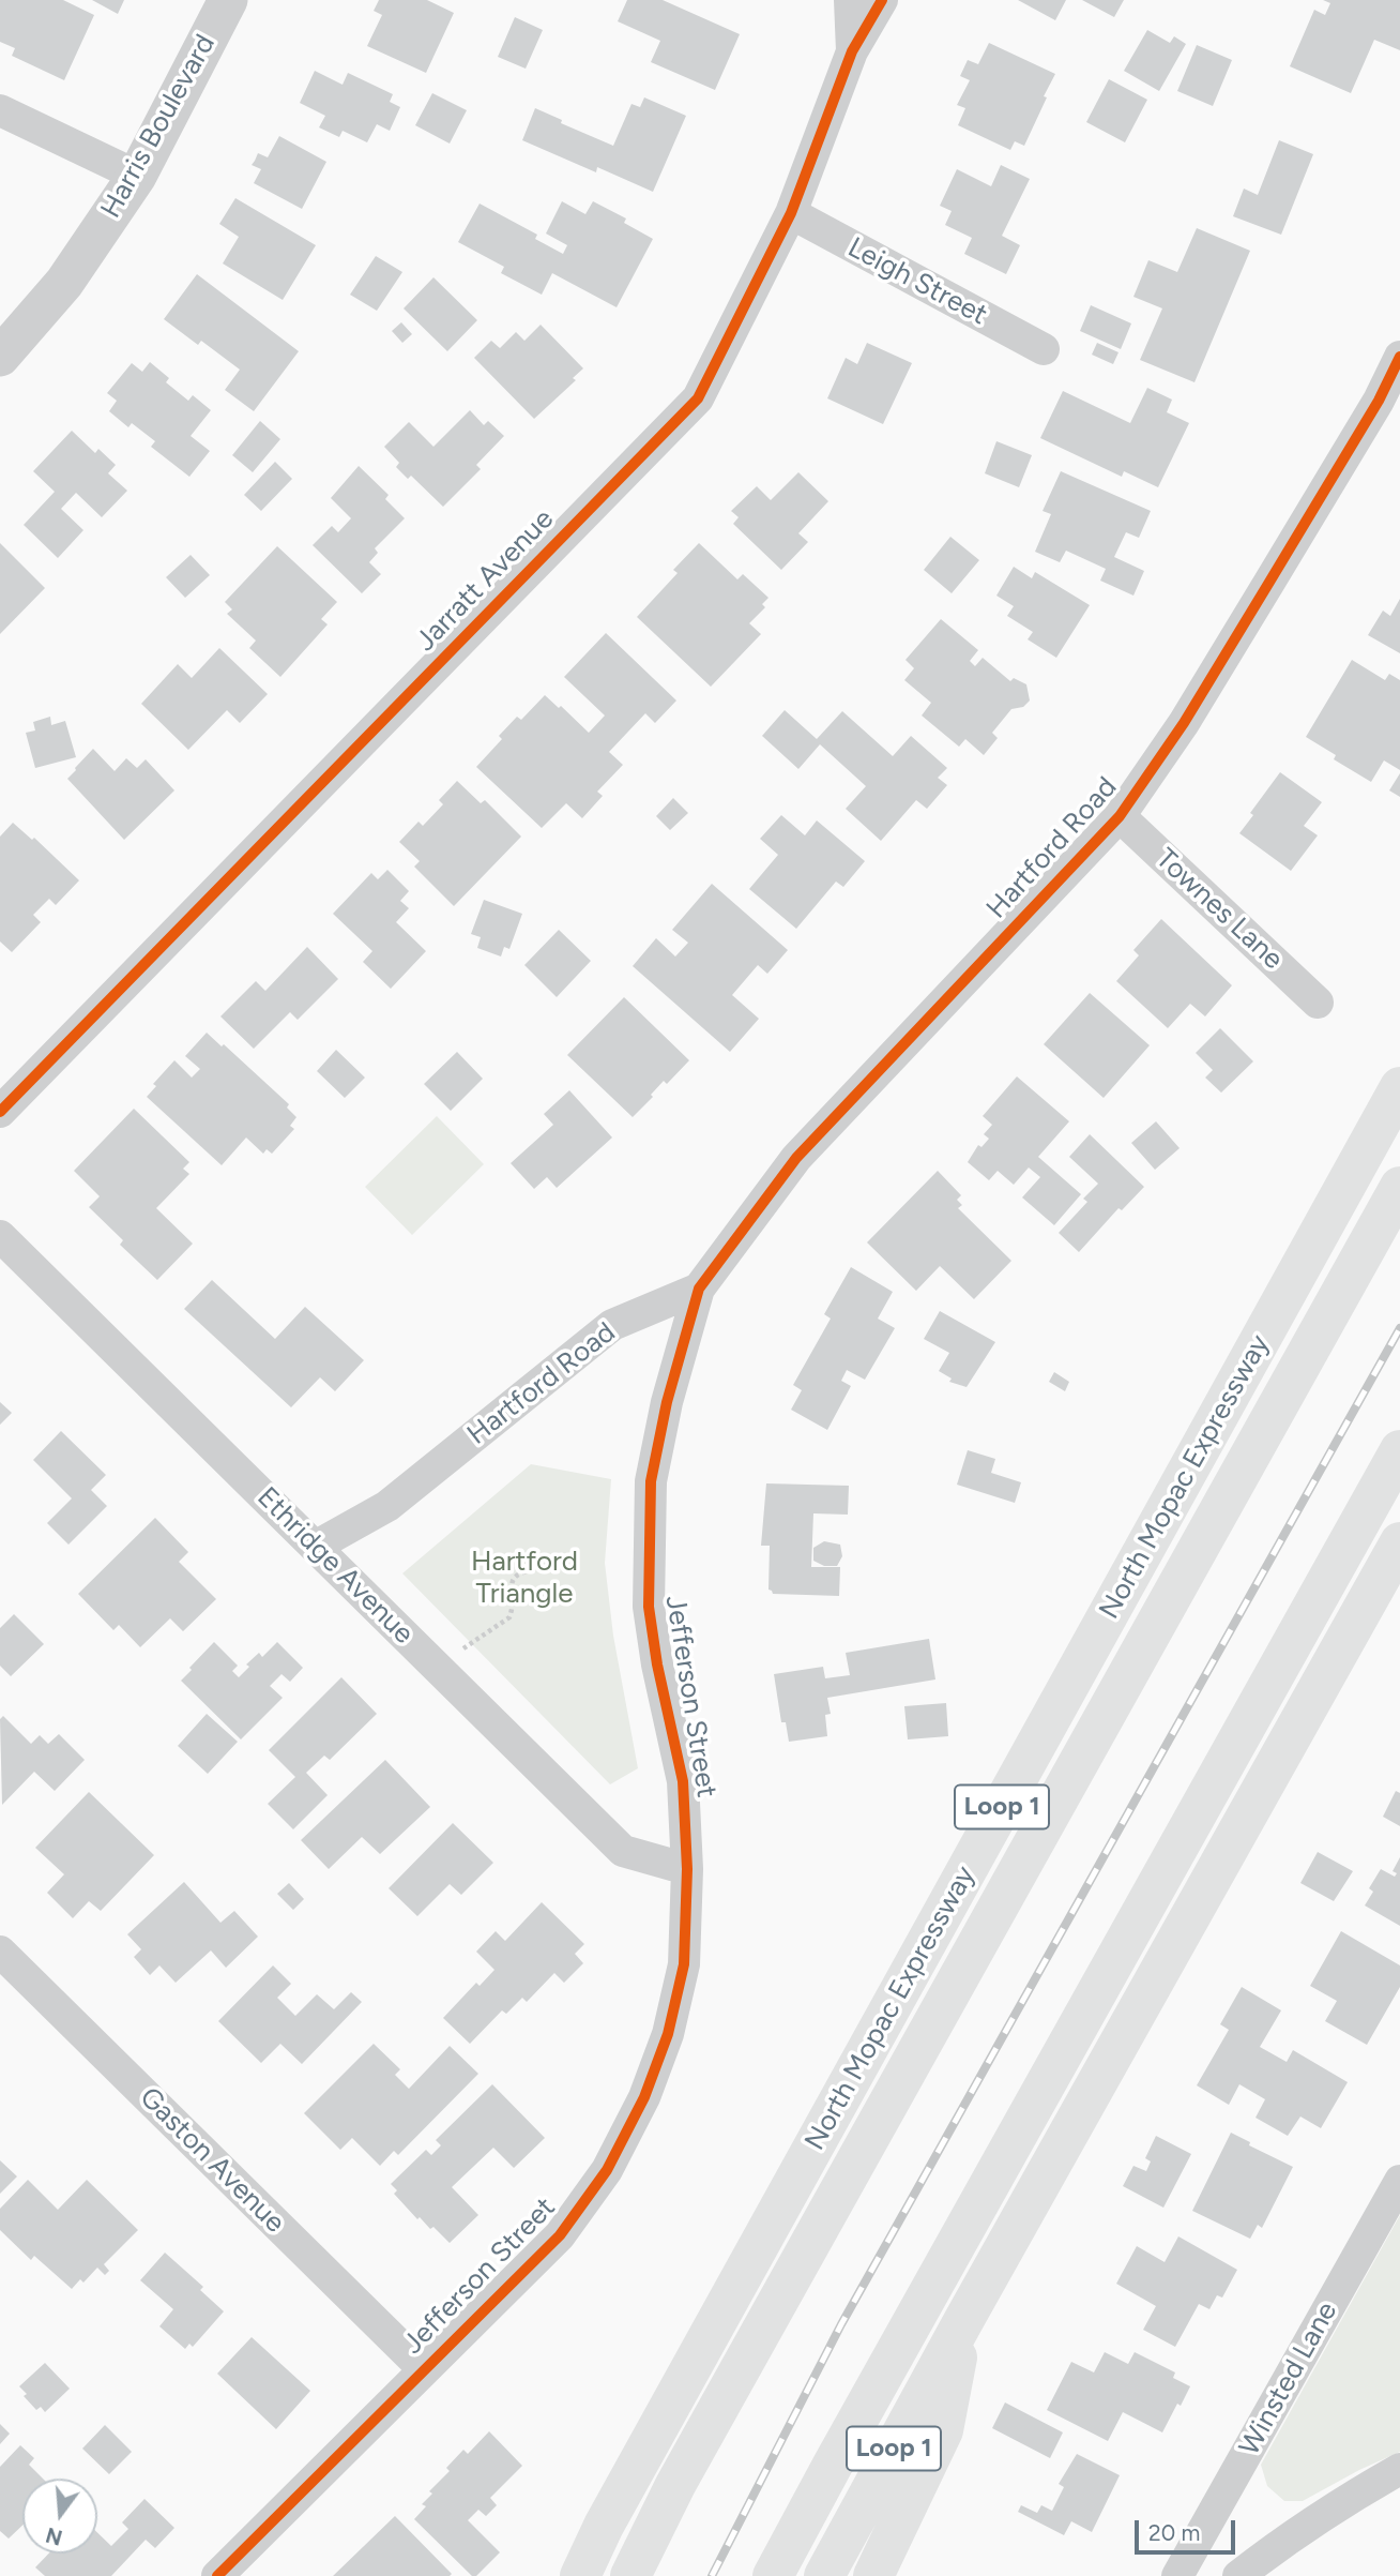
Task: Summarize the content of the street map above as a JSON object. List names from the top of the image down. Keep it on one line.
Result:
{"streets":{"highway":["North Mopac Expressway","Loop 1"],"street":["Harris Boulevard","Leigh Street","Jarratt Avenue","Hartford Road","Townes Lane","Ethridge Avenue","Jefferson Street","Gaston Avenue","Winsted Lane"]},"crossings":[["Leigh Street","Jarratt Avenue"],["Hartford Road","Townes Lane"],["Hartford Road","Ethridge Avenue"],["Hartford Road","Jefferson Street"],["Ethridge Avenue","Jefferson Street"],["Jefferson Street","Gaston Avenue"]],"parks":["Hartford Triangle"],"scale_bar":"20 m","north":"bottom"}
